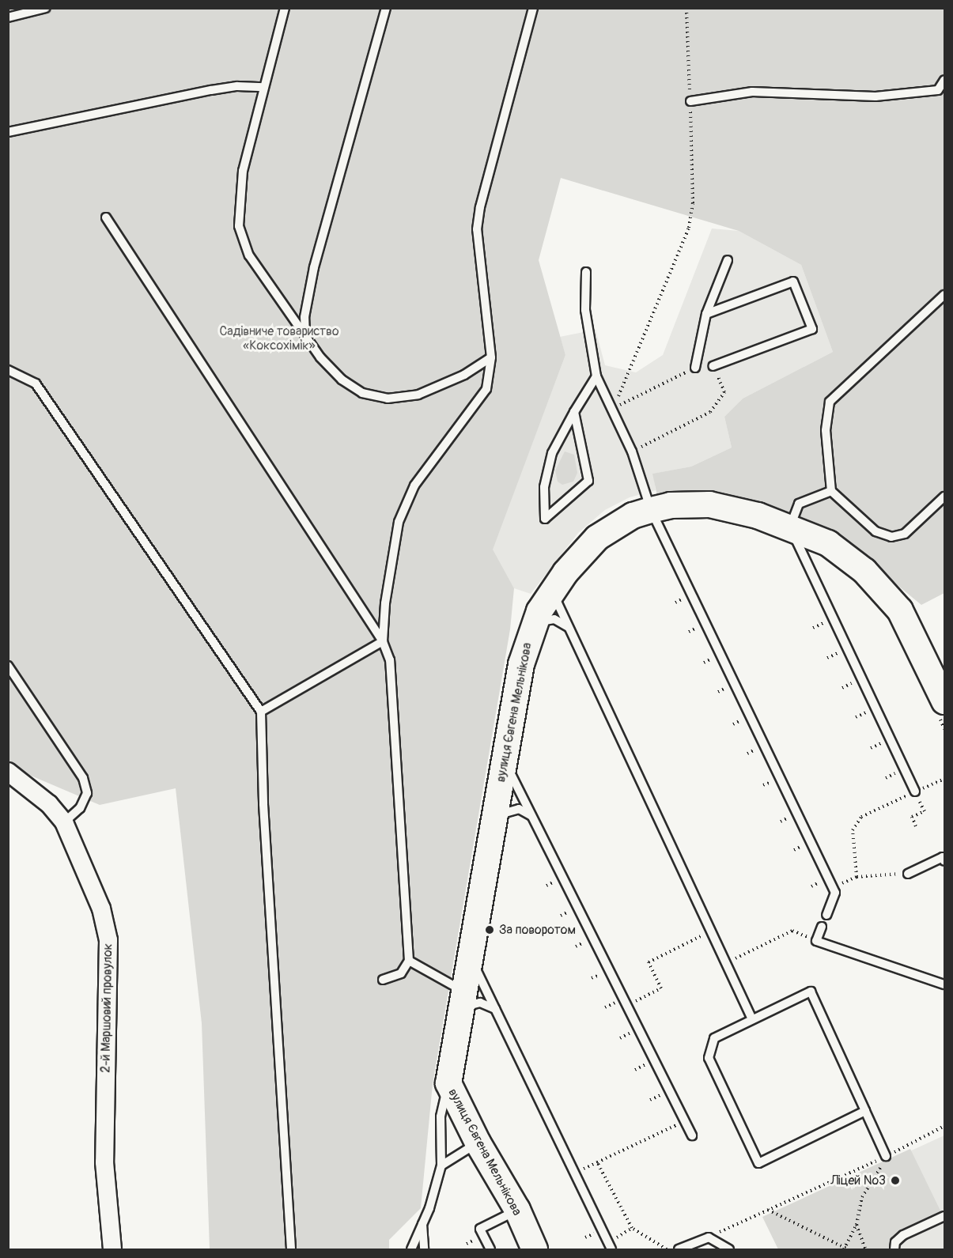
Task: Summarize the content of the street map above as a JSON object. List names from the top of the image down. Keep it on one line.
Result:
{"streets":{"street":["вулиця Євгена Мельнікова","2-й Маршовий провулок"]},"parks":["Садівниче товариство «Коксохімік»"],"places":["За поворотом","Ліцей №3"]}
